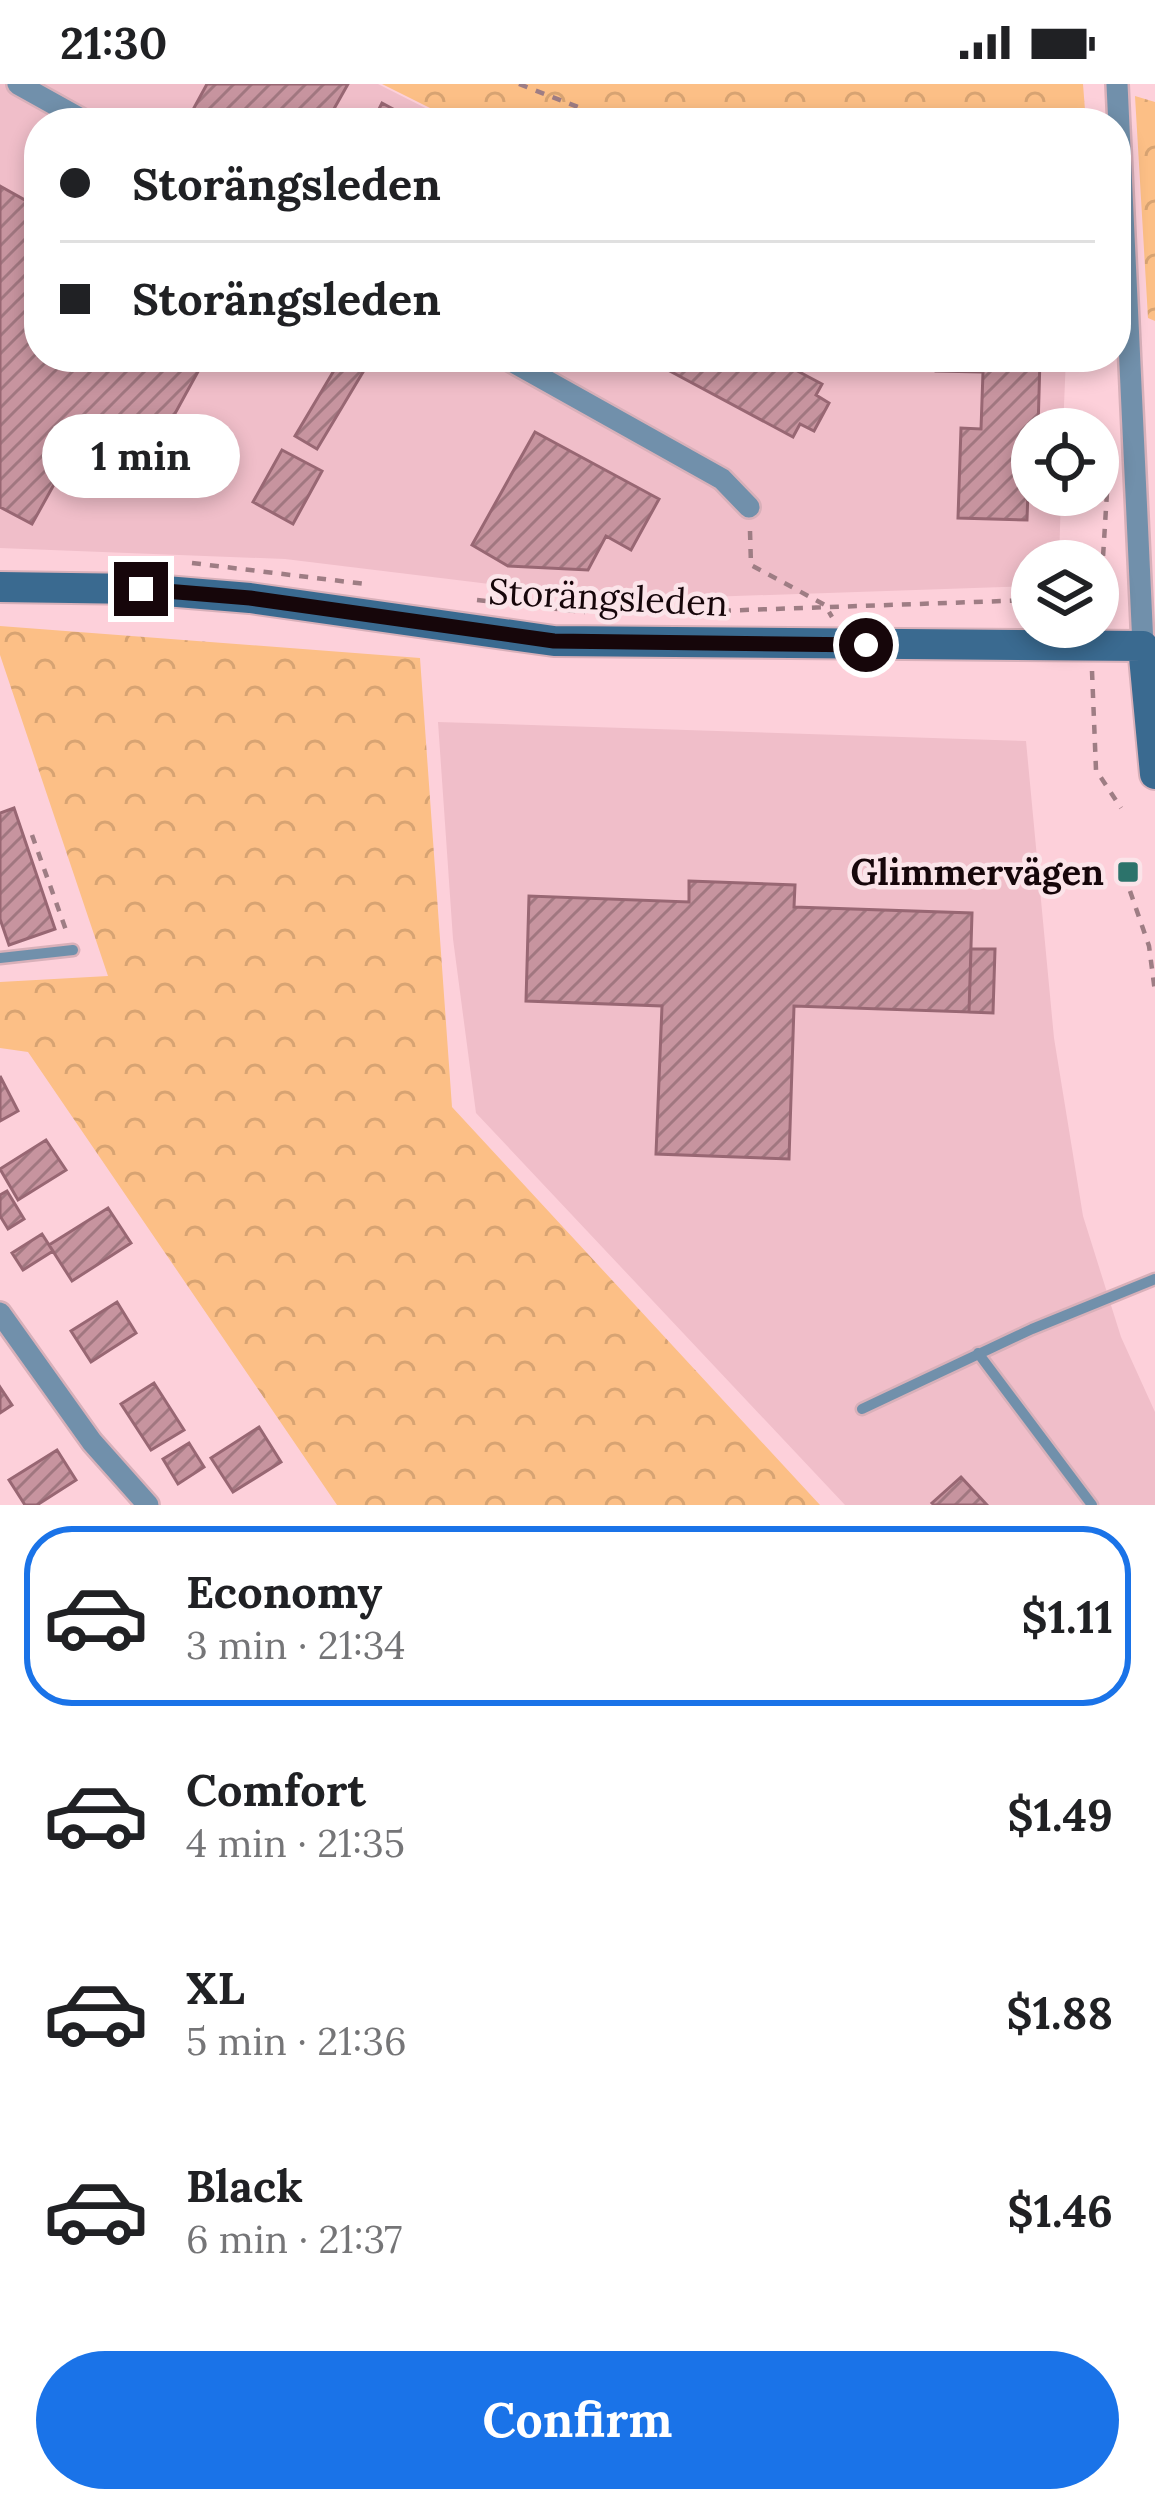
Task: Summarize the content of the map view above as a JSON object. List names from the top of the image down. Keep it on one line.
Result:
{"streets":{"main road":["Storängsleden"]},"places":{"transit":["Glimmervägen"]},"page":{"status":"21:30","banner":["Storängsleden","Storängsleden"],"bubble":"1 min","list":[{"name":"Economy","note":"3 min · 21:34","value":"$1.11"},{"name":"Comfort","note":"4 min · 21:35","value":"$1.49"},{"name":"XL","note":"5 min · 21:36","value":"$1.88"},{"name":"Black","note":"6 min · 21:37","value":"$1.46"}],"buttons":"Confirm"}}
